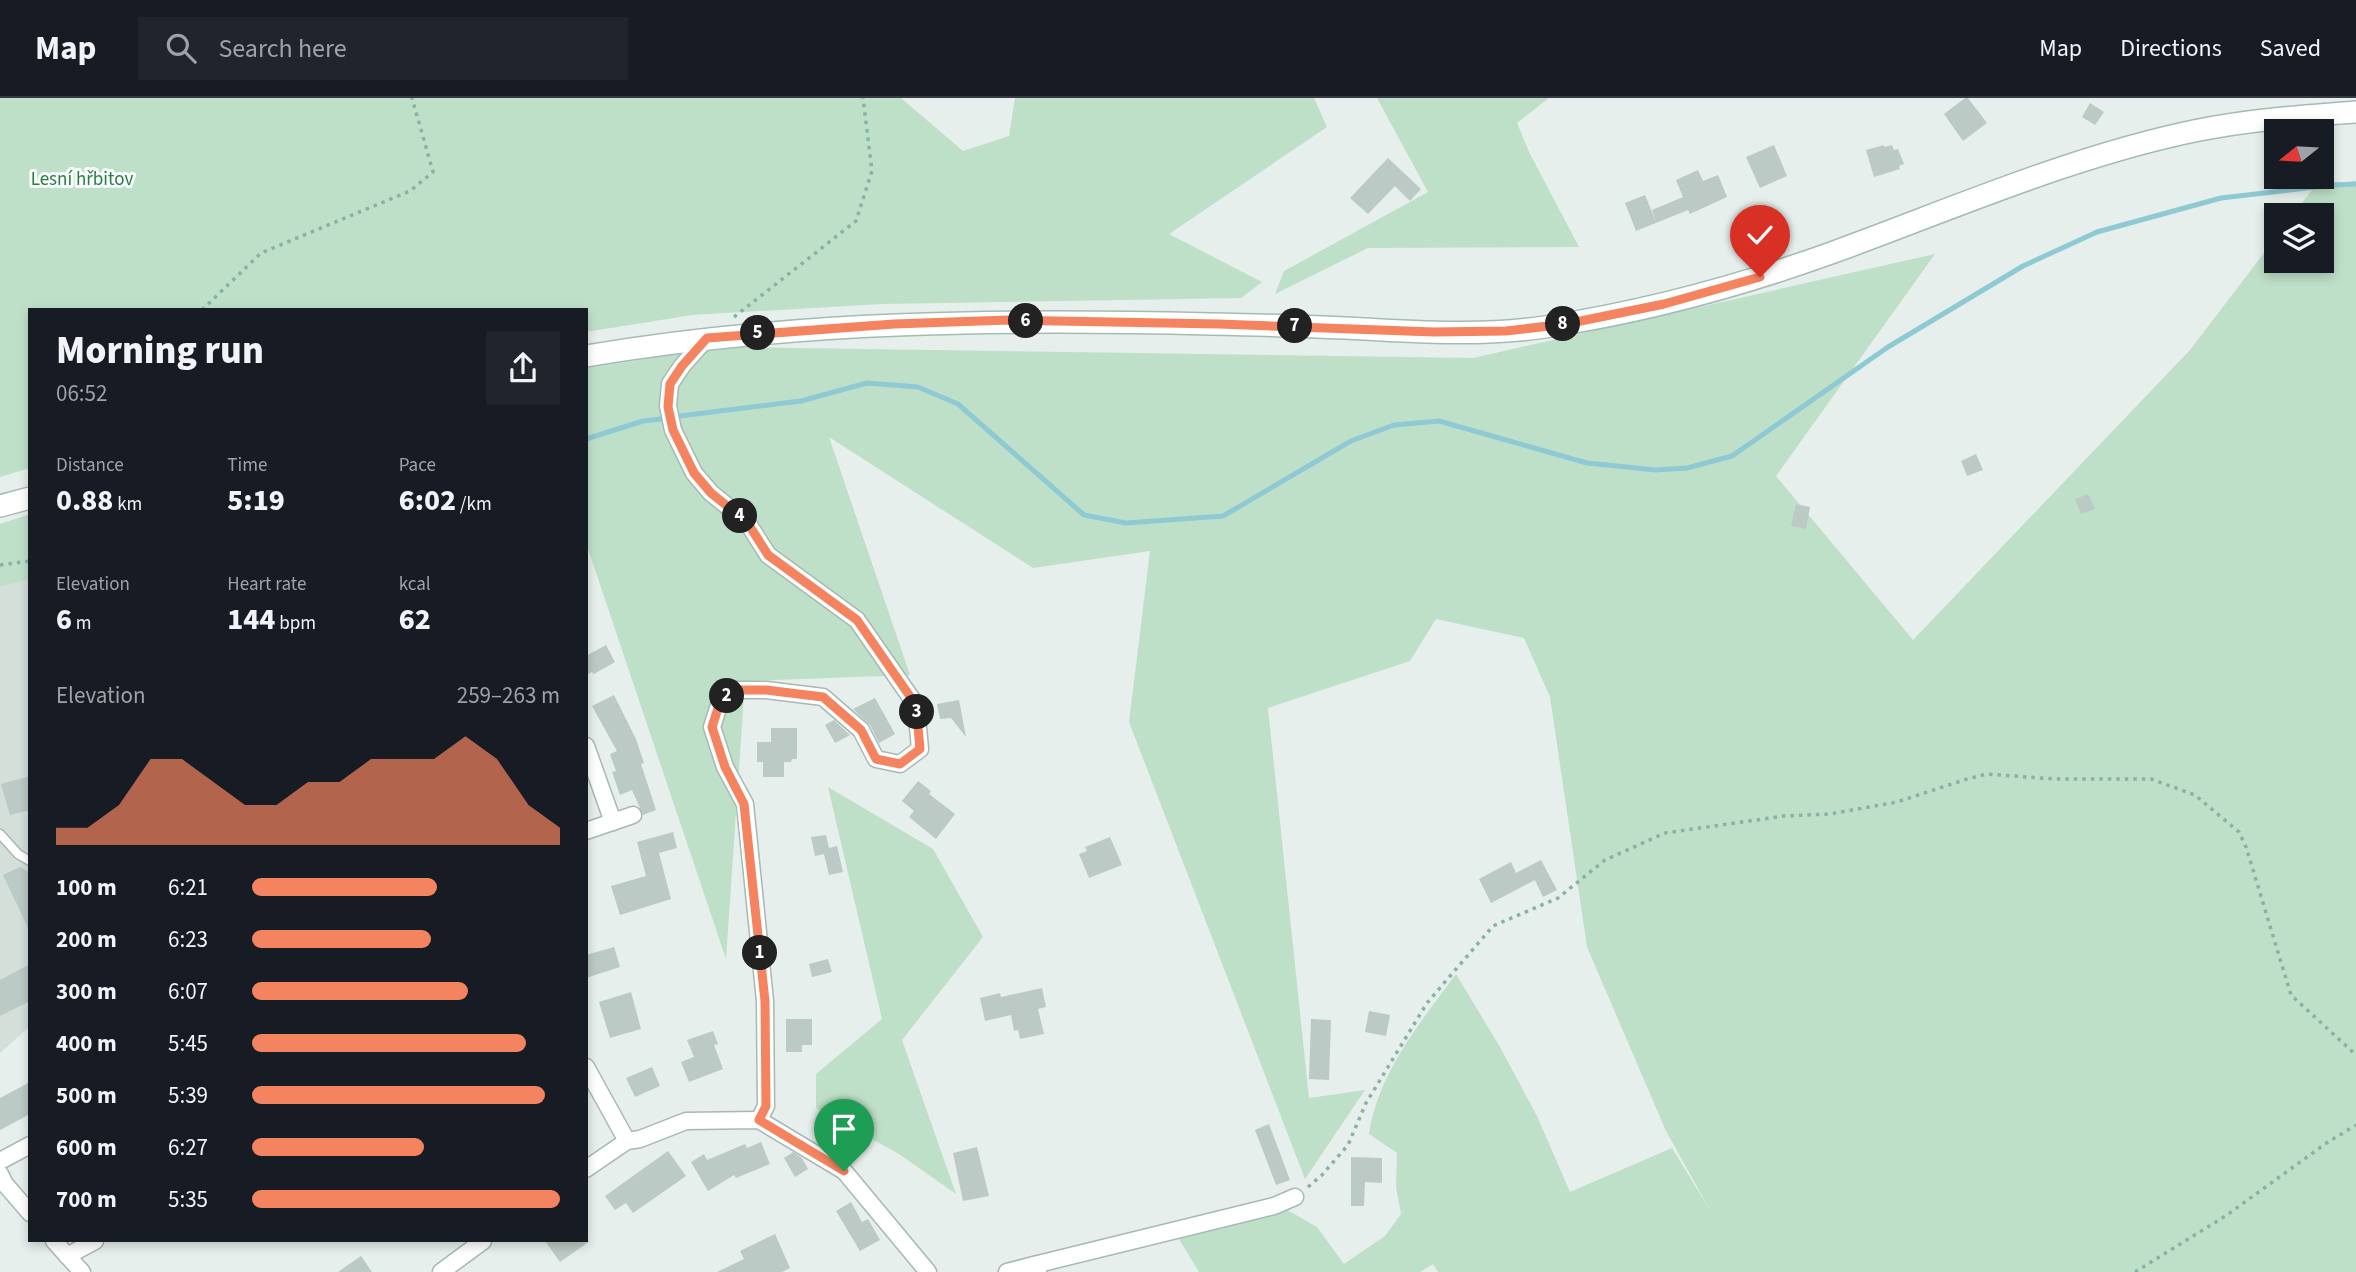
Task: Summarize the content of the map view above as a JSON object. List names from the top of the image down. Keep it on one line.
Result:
{"parks":["Lesní hřbitov"],"north":"left","page":{"header":"Map","search":"Search here","nav":["Map","Directions","Saved"],"pins":["6","8","7","5","4","2","3","1"],"heading":["Morning run","06:52"],"stats":[["Distance","0.88 km"],["Time","5:19"],["Pace","6:02 /km"],["Elevation","6 m"],["Heart rate","144 bpm"],["kcal","62"]],"chart":["Elevation","259–263 m"],"list":[{"name":"100 m","note":"6:21"},{"name":"200 m","note":"6:23"},{"name":"300 m","note":"6:07"},{"name":"400 m","note":"5:45"},{"name":"500 m","note":"5:39"},{"name":"600 m","note":"6:27"},{"name":"700 m","note":"5:35"}]}}
